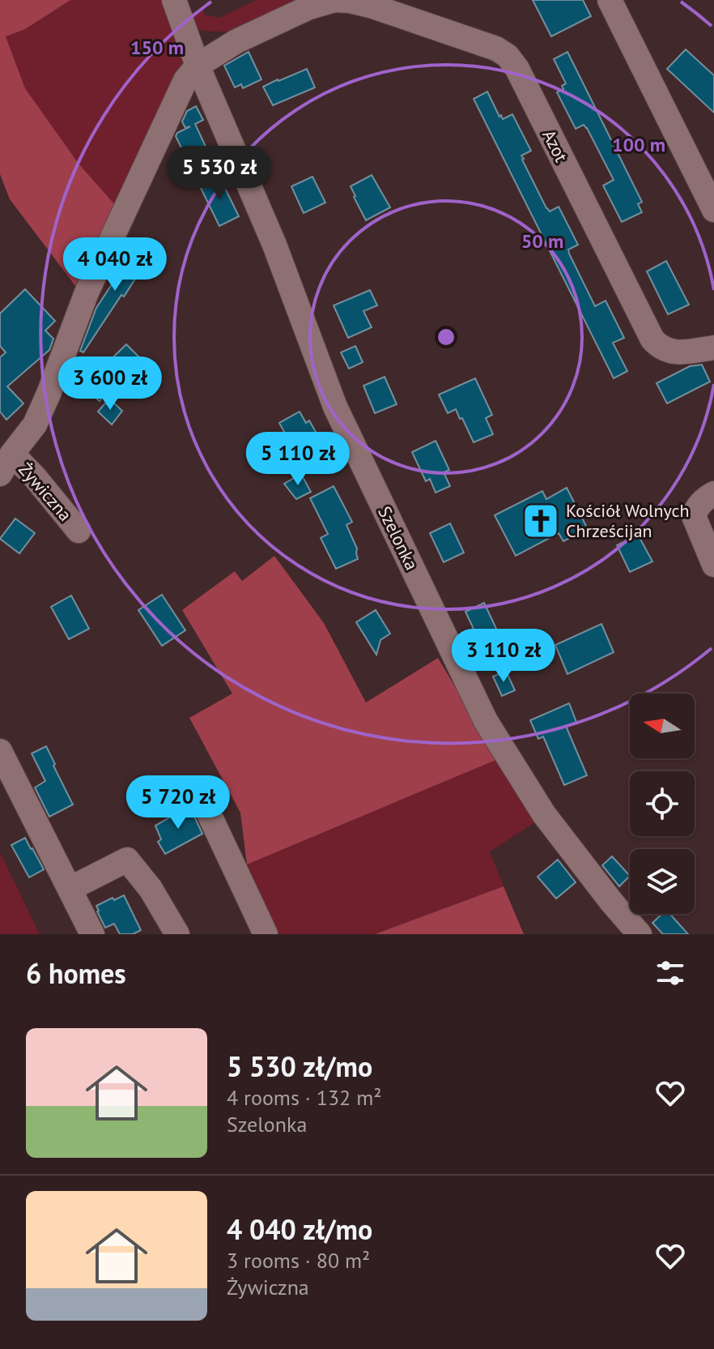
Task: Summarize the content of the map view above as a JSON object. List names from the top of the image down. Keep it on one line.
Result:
{"streets":{"street":["Azot","Żywiczna","Szelonka"]},"crossings":[["Azot","Żywiczna"],["Azot","Szelonka"],["Żywiczna","Szelonka"]],"places":{"church":["Kościół Wolnych Chrześcijan"]},"north":"left","page":{"price":["5 530 zł","4 040 zł","3 600 zł","5 110 zł","3 110 zł","5 720 zł"],"heading":"6 homes","list":[{"name":"5 530 zł/mo","note":"4 rooms · 132 m² · Szelonka"},{"name":"4 040 zł/mo","note":"3 rooms · 80 m² · Żywiczna"}]},"rings":["150 m","100 m","50 m"]}
